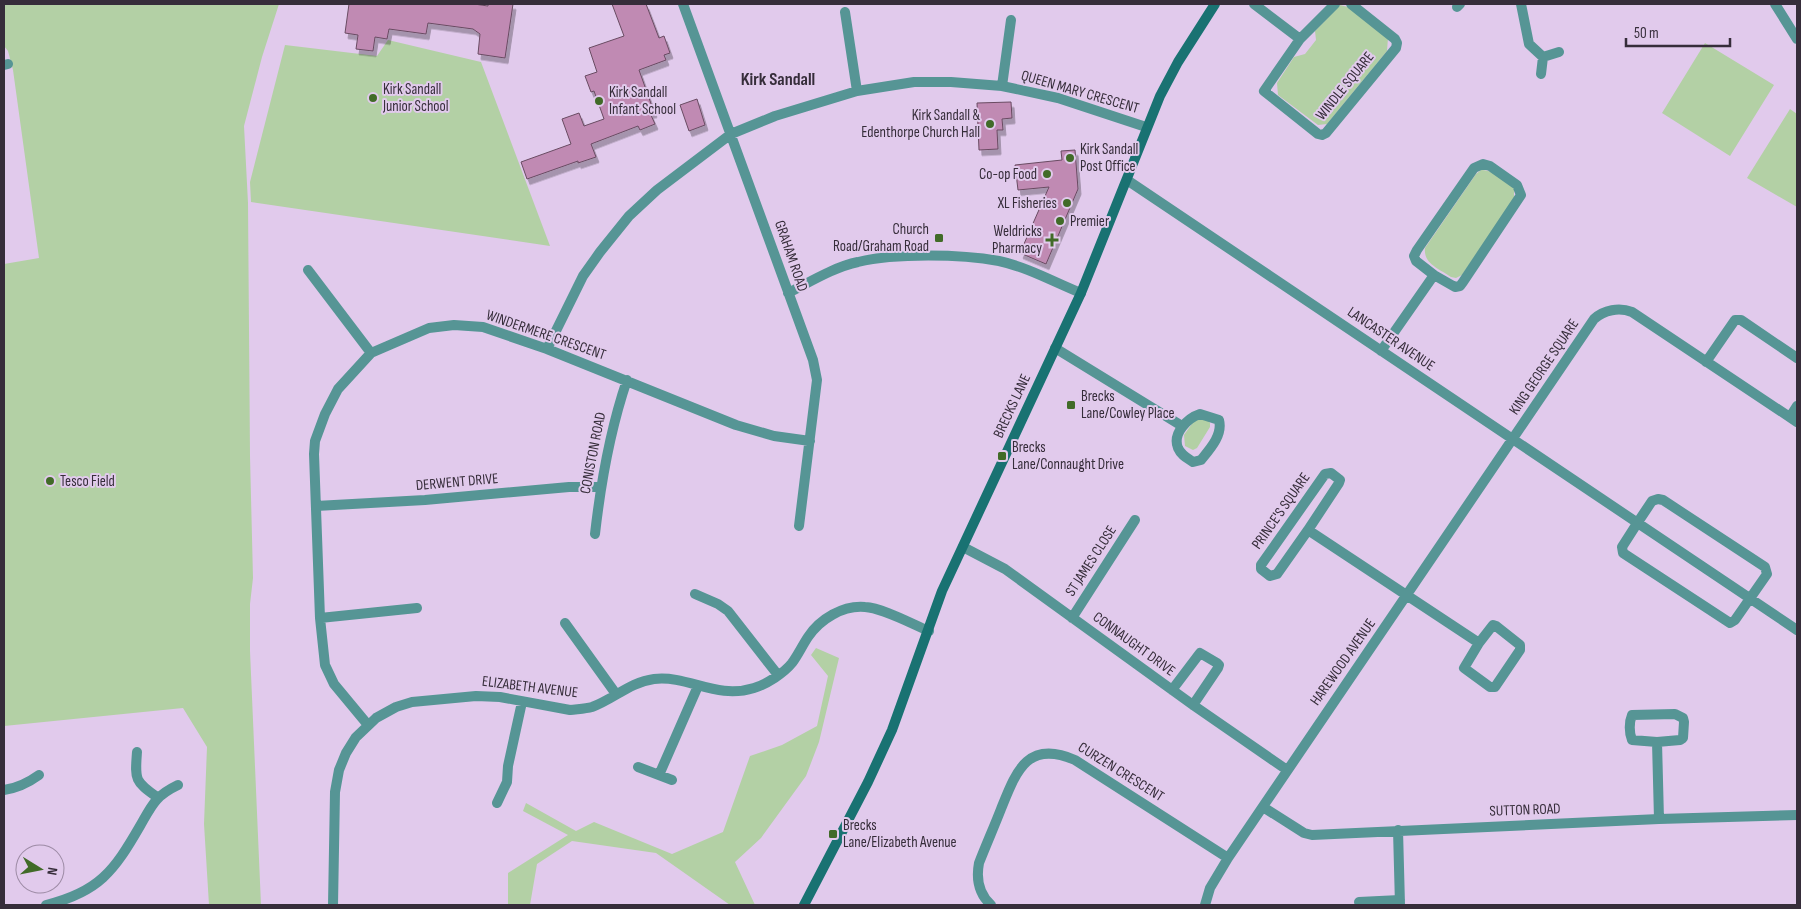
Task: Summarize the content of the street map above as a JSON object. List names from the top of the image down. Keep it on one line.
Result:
{"streets":{"street":["WINDLE SQUARE","QUEEN MARY CRESCENT","GRAHAM ROAD","WINDERMERE CRESCENT","LANCASTER AVENUE","KING GEORGE SQUARE","BRECKS LANE","CONISTON ROAD","DERWENT DRIVE","PRINCE'S SQUARE","ST JAMES CLOSE","CONNAUGHT DRIVE","HAREWOOD AVENUE","ELIZABETH AVENUE","CURZEN CRESCENT","SUTTON ROAD"]},"crossings":[["QUEEN MARY CRESCENT","GRAHAM ROAD"],["QUEEN MARY CRESCENT","WINDERMERE CRESCENT"],["QUEEN MARY CRESCENT","BRECKS LANE"],["GRAHAM ROAD","WINDERMERE CRESCENT"],["WINDERMERE CRESCENT","CONISTON ROAD"],["WINDERMERE CRESCENT","DERWENT DRIVE"],["WINDERMERE CRESCENT","ELIZABETH AVENUE"],["LANCASTER AVENUE","KING GEORGE SQUARE"],["LANCASTER AVENUE","BRECKS LANE"],["LANCASTER AVENUE","HAREWOOD AVENUE"],["KING GEORGE SQUARE","HAREWOOD AVENUE"],["BRECKS LANE","CONNAUGHT DRIVE"],["BRECKS LANE","ELIZABETH AVENUE"],["CONISTON ROAD","DERWENT DRIVE"],["ST JAMES CLOSE","CONNAUGHT DRIVE"],["CONNAUGHT DRIVE","HAREWOOD AVENUE"],["HAREWOOD AVENUE","CURZEN CRESCENT"],["HAREWOOD AVENUE","SUTTON ROAD"]],"districts":["Kirk Sandall"],"places":{"other":["Kirk Sandall Junior School","Kirk Sandall Infant School","Kirk Sandall & Edenthorpe Church Hall","Kirk Sandall Post Office","Co-op Food","XL Fisheries","Premier","Tesco Field"],"transit":["Church Road/Graham Road","Brecks Lane/Cowley Place","Brecks Lane/Connaught Drive","Brecks Lane/Elizabeth Avenue"],"health":["Weldricks Pharmacy"]},"scale_bar":"50 m","north":"right"}
